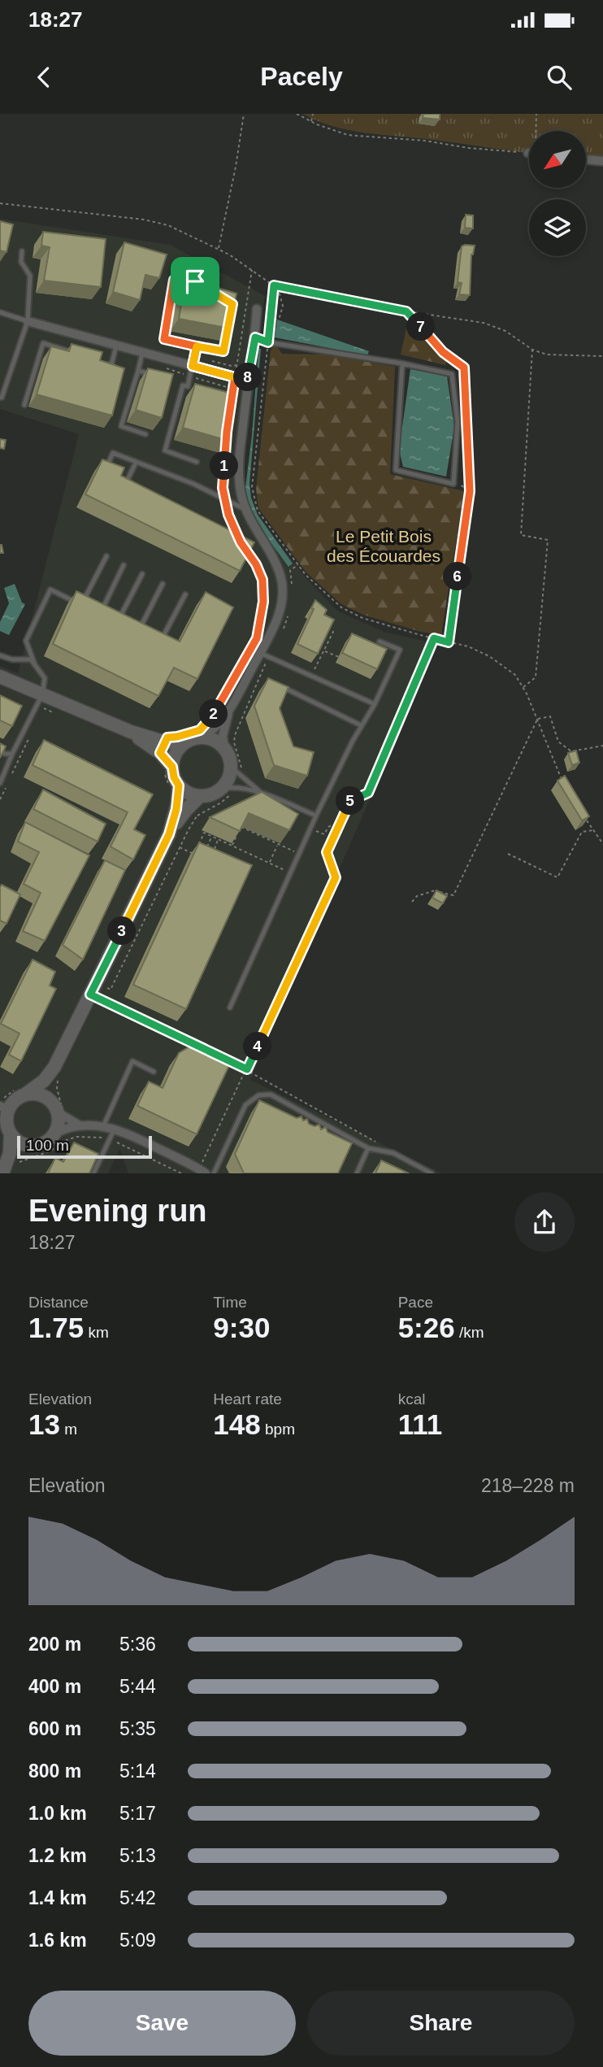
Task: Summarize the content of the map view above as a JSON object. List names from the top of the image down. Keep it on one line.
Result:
{"parks":["Le Petit Bois des Écouardes"],"scale_bar":"100 m","north":"bottom left","page":{"status":"18:27","header":"Pacely","pins":["7","8","1","6","2","5","3","4"],"scale":"100 m","heading":["Evening run","18:27"],"stats":[["Distance","1.75 km"],["Time","9:30"],["Pace","5:26 /km"],["Elevation","13 m"],["Heart rate","148 bpm"],["kcal","111"]],"chart":["Elevation","218–228 m"],"list":[{"name":"200 m","note":"5:36"},{"name":"400 m","note":"5:44"},{"name":"600 m","note":"5:35"},{"name":"800 m","note":"5:14"},{"name":"1.0 km","note":"5:17"},{"name":"1.2 km","note":"5:13"},{"name":"1.4 km","note":"5:42"},{"name":"1.6 km","note":"5:09"}],"buttons":["Save","Share"]}}
